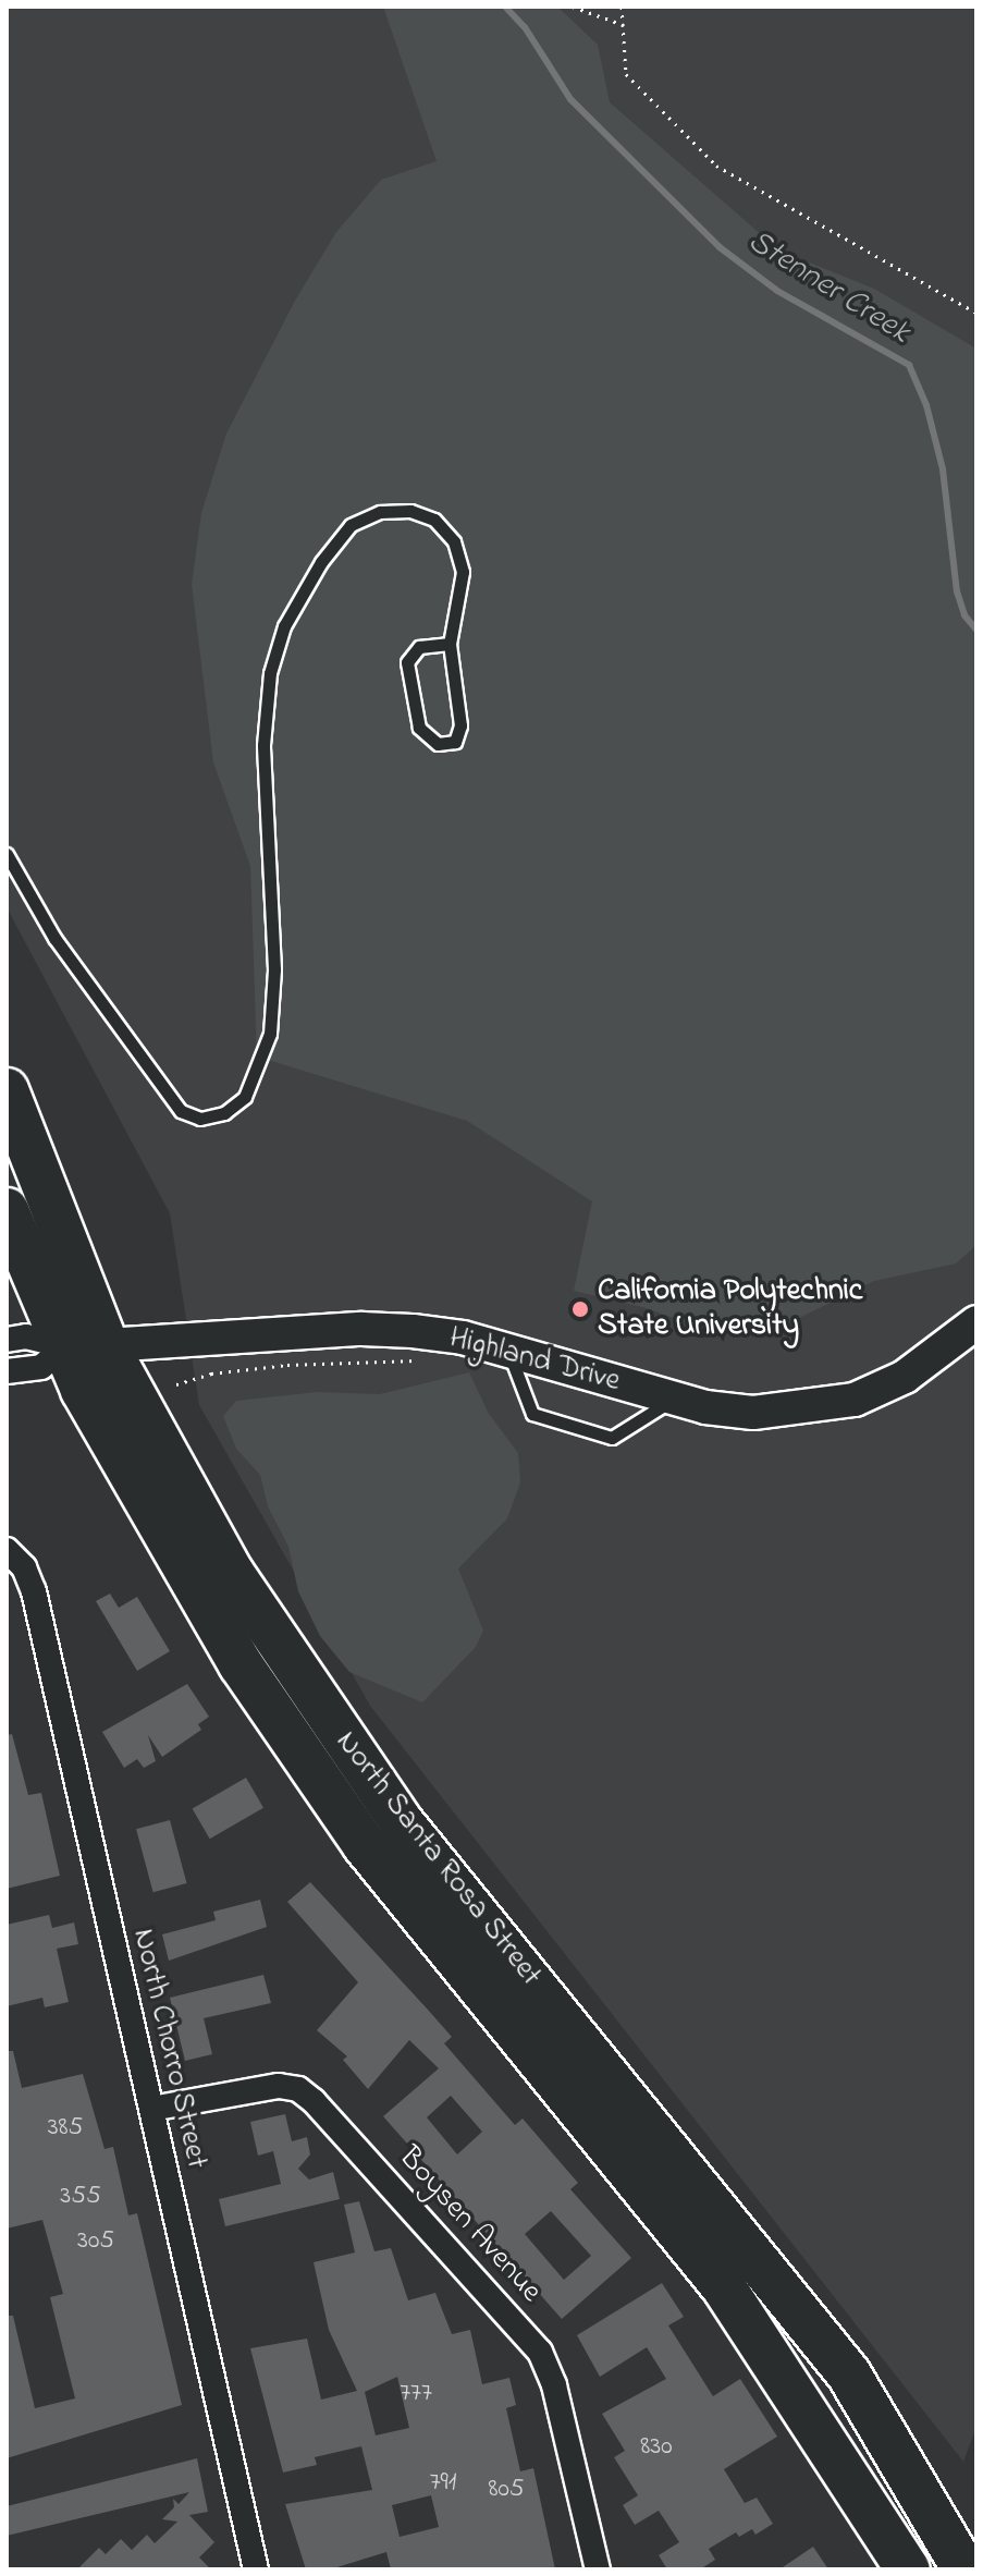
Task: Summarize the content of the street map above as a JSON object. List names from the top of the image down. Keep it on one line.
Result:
{"streets":{"highway":["North Santa Rosa Street"],"street":["Highland Drive","North Chorro Street","Boysen Avenue"]},"crossings":[["Highland Drive","North Santa Rosa Street"],["North Chorro Street","Boysen Avenue"]],"water":["Stenner Creek"],"places":["California Polytechnic State University"],"house_numbers":["385","355","305","777","830","791","805"]}
